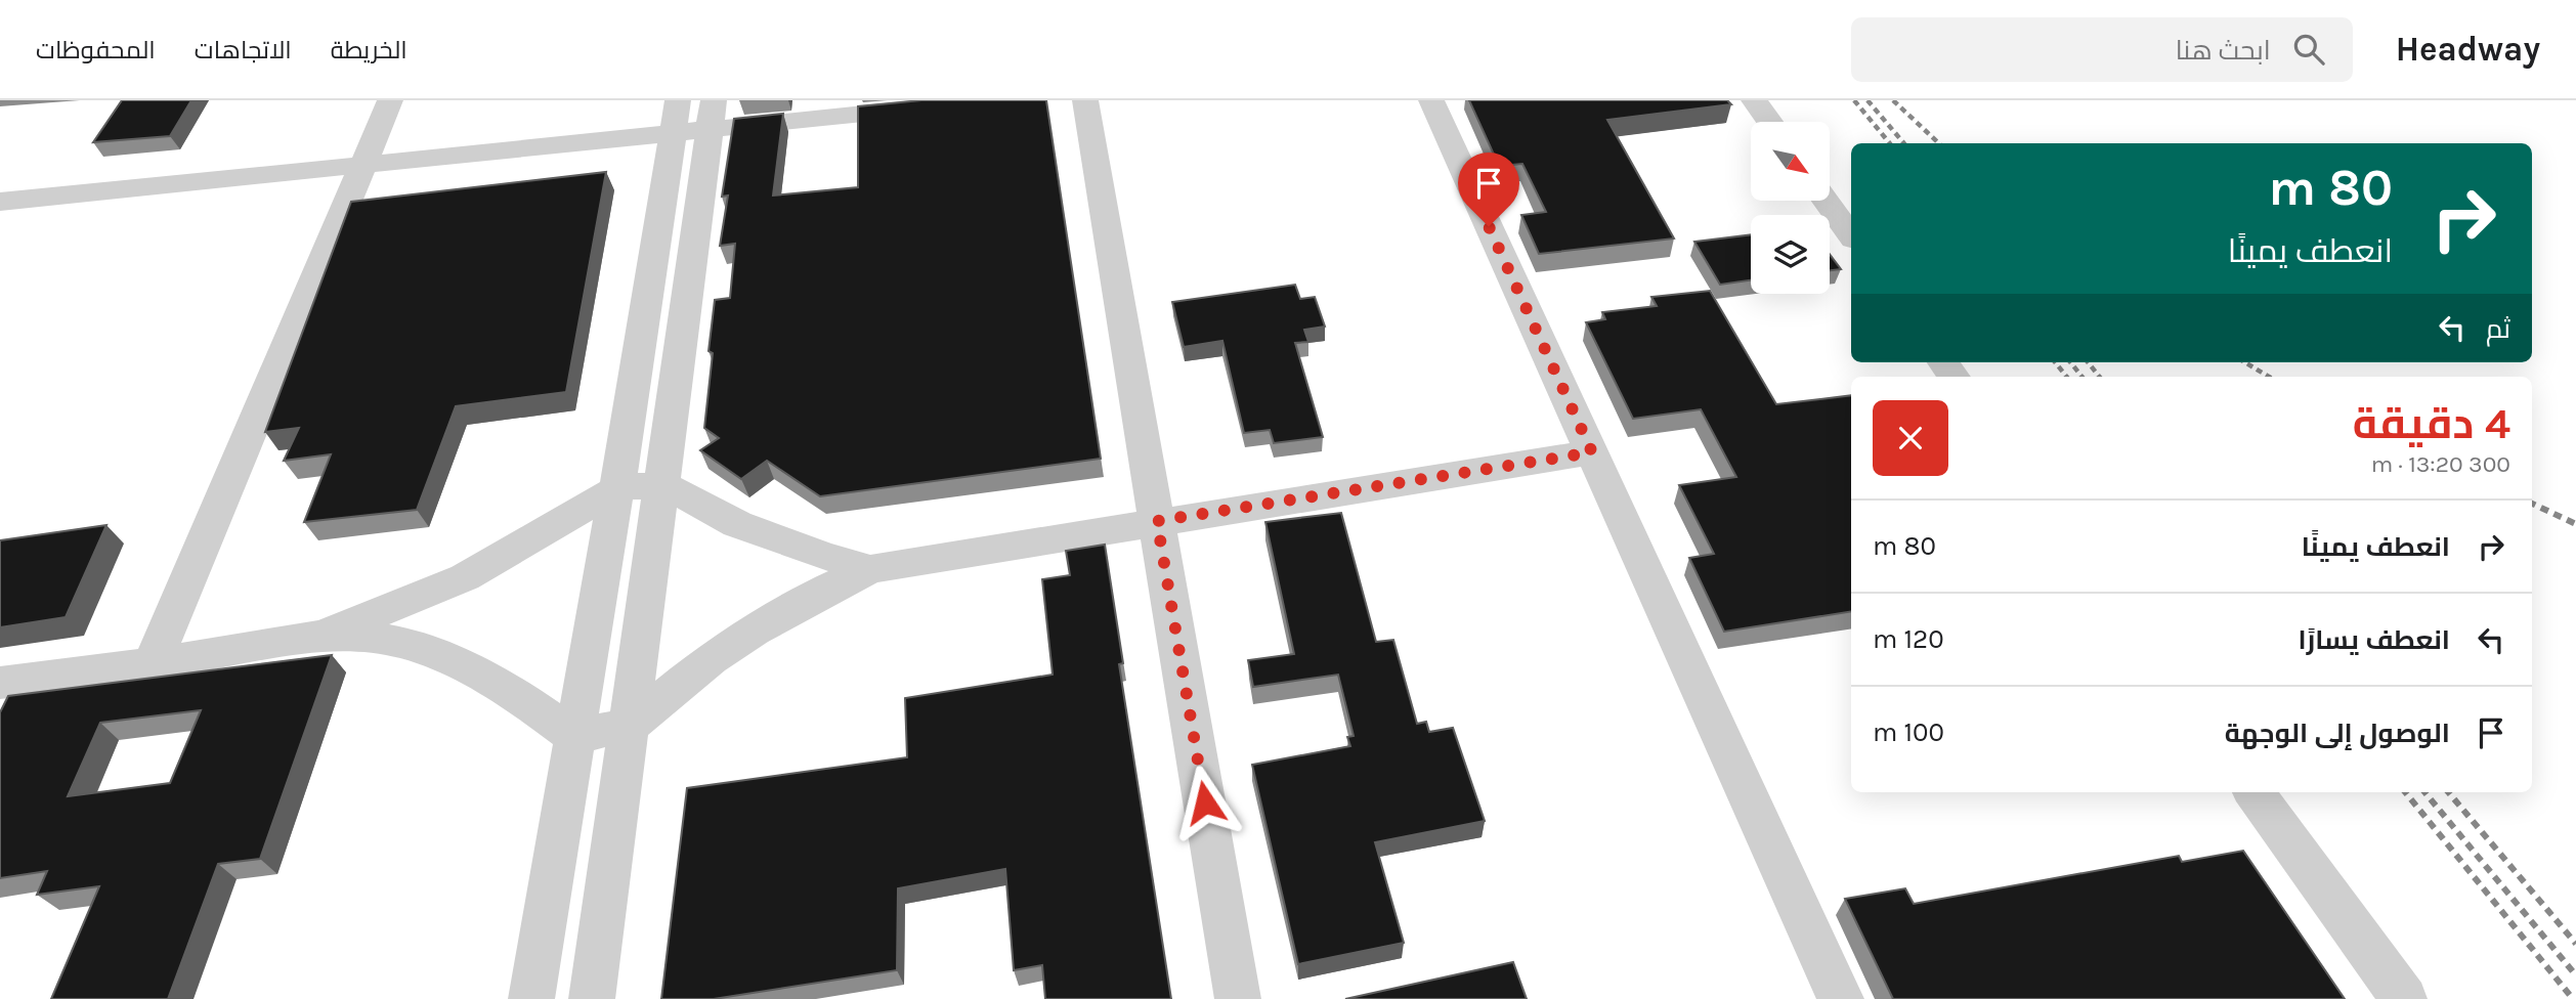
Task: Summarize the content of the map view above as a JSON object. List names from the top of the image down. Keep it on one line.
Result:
{"north":"bottom right","page":{"header":"Headway","search":"ابحث هنا","nav":["الخريطة","الاتجاهات","المحفوظات"],"turn":["80 m","انعطف يمينًا"],"then":"ثم","heading":["4 دقيقة","300 m · 13:20"],"list":[{"name":"انعطف يمينًا","value":"80 m"},{"name":"انعطف يسارًا","value":"120 m"},{"name":"الوصول إلى الوجهة","value":"100 m"}]}}
